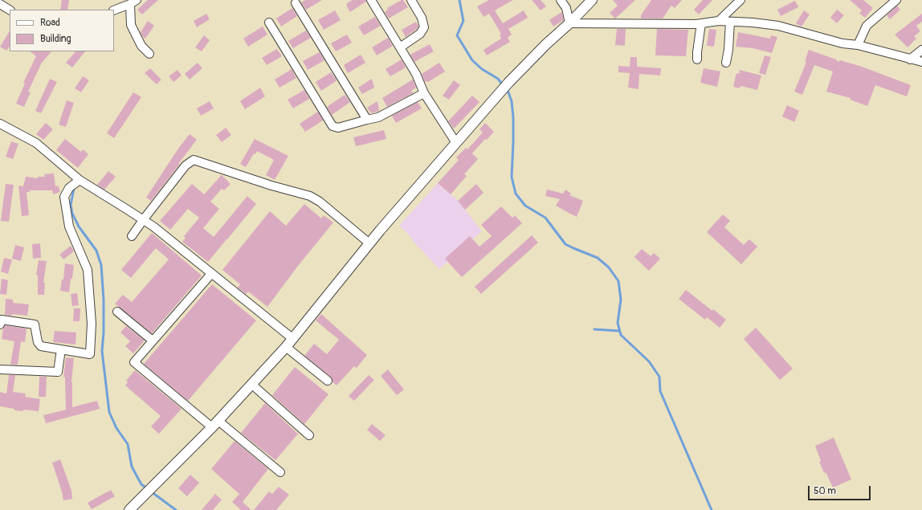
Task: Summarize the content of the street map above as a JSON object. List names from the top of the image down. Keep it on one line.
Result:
{"legend":["Road","Building"],"scale_bar":"50 m"}
